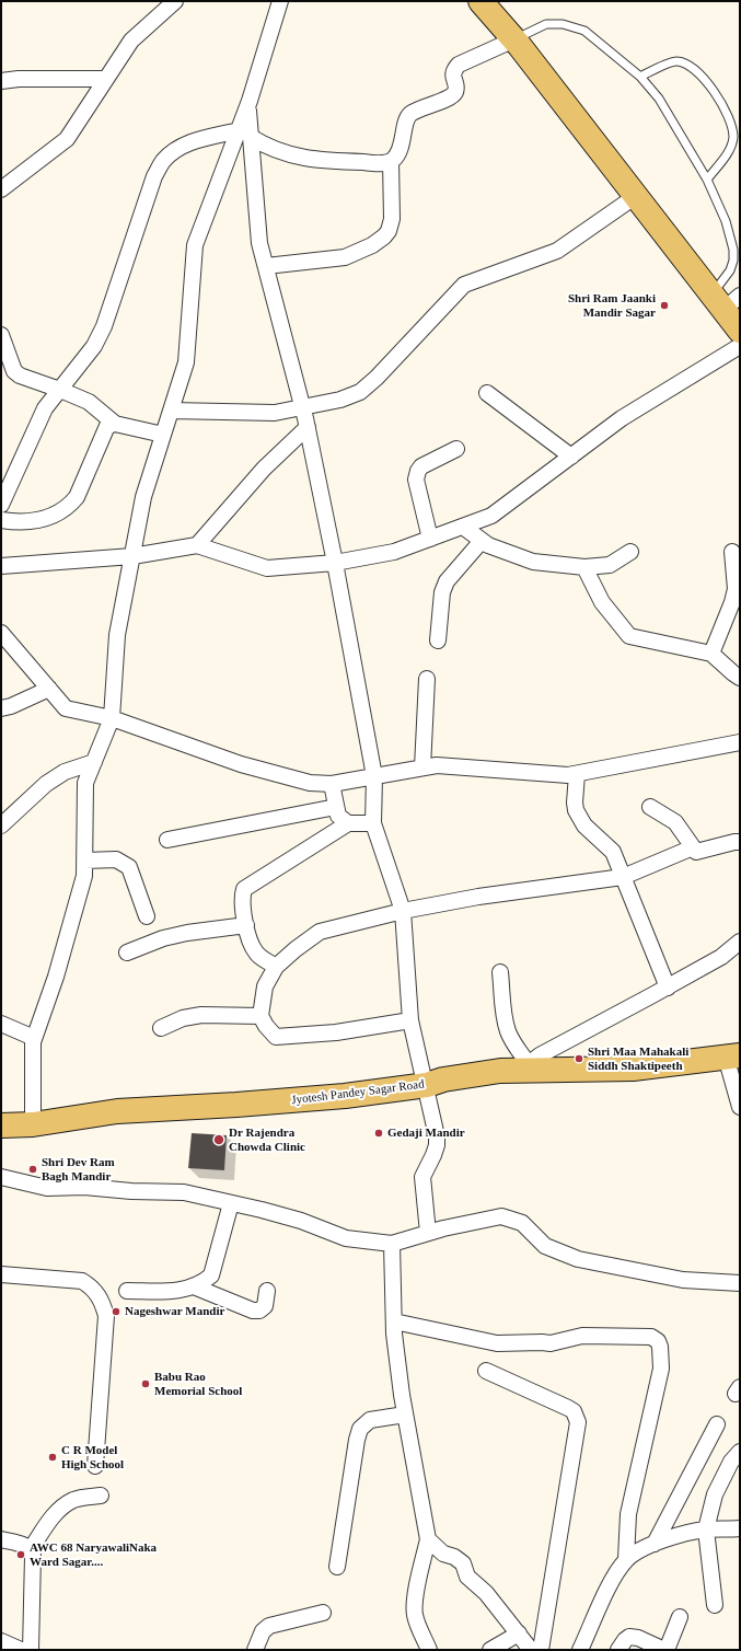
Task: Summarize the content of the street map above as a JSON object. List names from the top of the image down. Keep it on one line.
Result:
{"streets":{"main road":["Jyotesh Pandey Sagar Road"]},"places":["Shri Ram Jaanki Mandir Sagar","Shri Maa Mahakali Siddh Shaktipeeth","Gedaji Mandir","Dr Rajendra Chowda Clinic","Shri Dev Ram Bagh Mandir","Nageshwar Mandir","Babu Rao Memorial School","C R Model High School","AWC 68 NaryawaliNaka Ward Sagar...."]}
